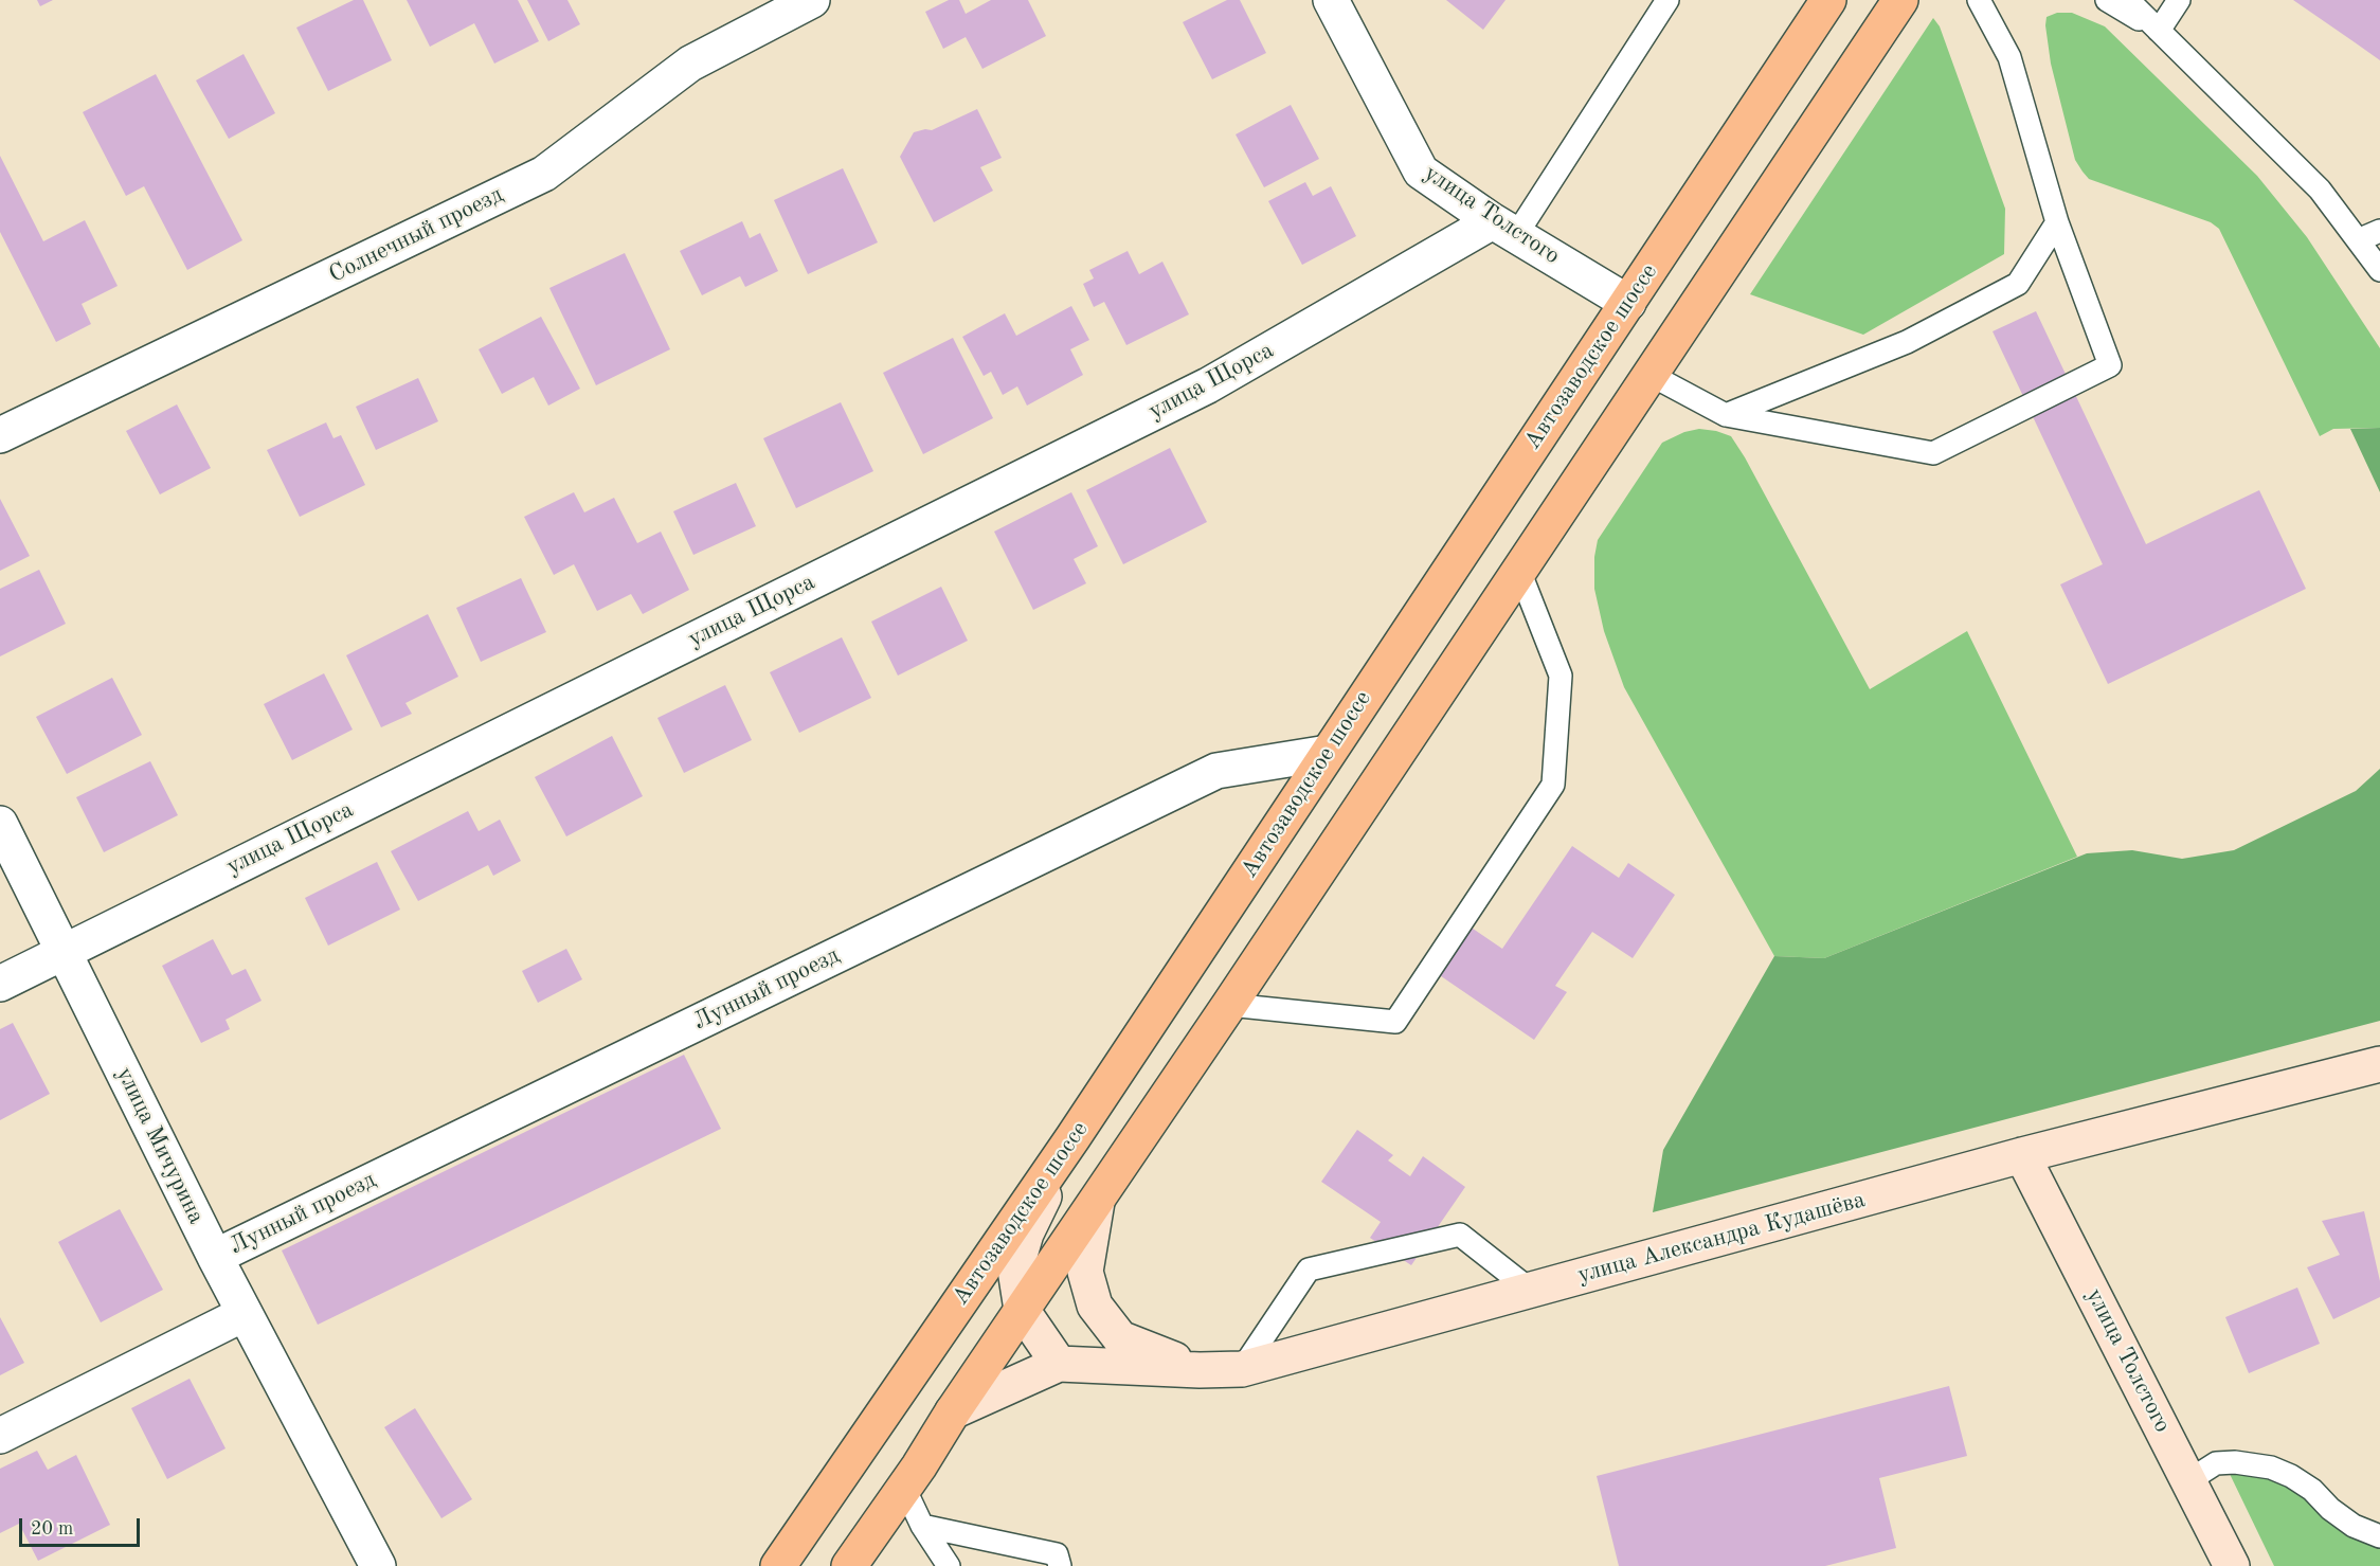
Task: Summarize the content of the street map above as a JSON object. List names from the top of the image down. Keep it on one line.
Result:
{"streets":{"main road":["улица Толстого","Автозаводское шоссе","улица Александра Кудашёва"],"street":["Солнечный проезд","улица Щорса","Лунный проезд","улица Мичурина"]},"crossings":[["улица Толстого","Автозаводское шоссе"],["улица Толстого","улица Щорса"],["улица Толстого","улица Александра Кудашёва"],["Автозаводское шоссе","Лунный проезд"],["улица Щорса","улица Мичурина"],["Лунный проезд","улица Мичурина"]],"scale_bar":"20 m"}
